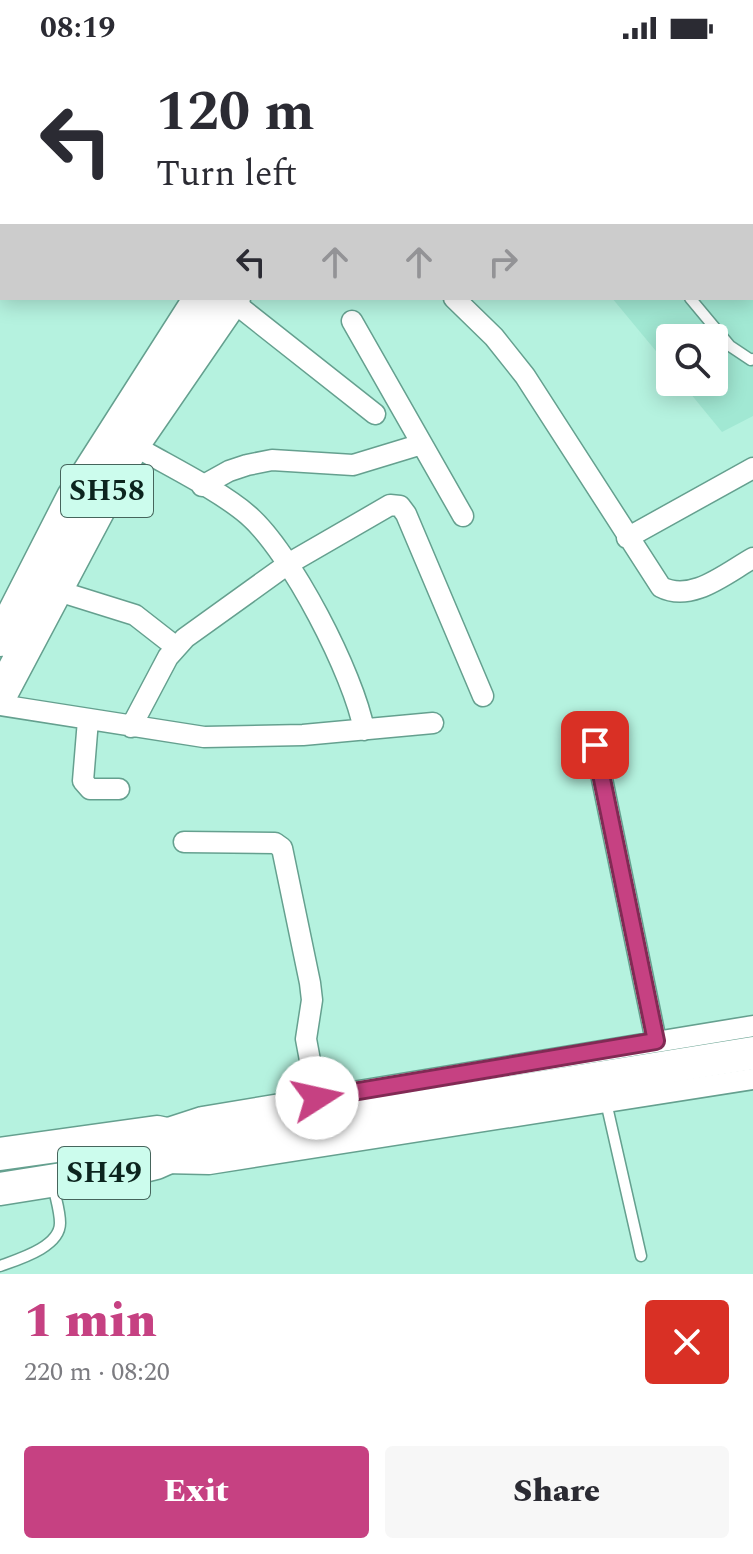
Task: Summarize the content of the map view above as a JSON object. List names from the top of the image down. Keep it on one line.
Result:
{"streets":{"main road":["SH58","SH49"]},"page":{"status":"08:19","turn":["120 m","Turn left"],"heading":["1 min","220 m · 08:20"],"buttons":["Exit","Share"]}}
